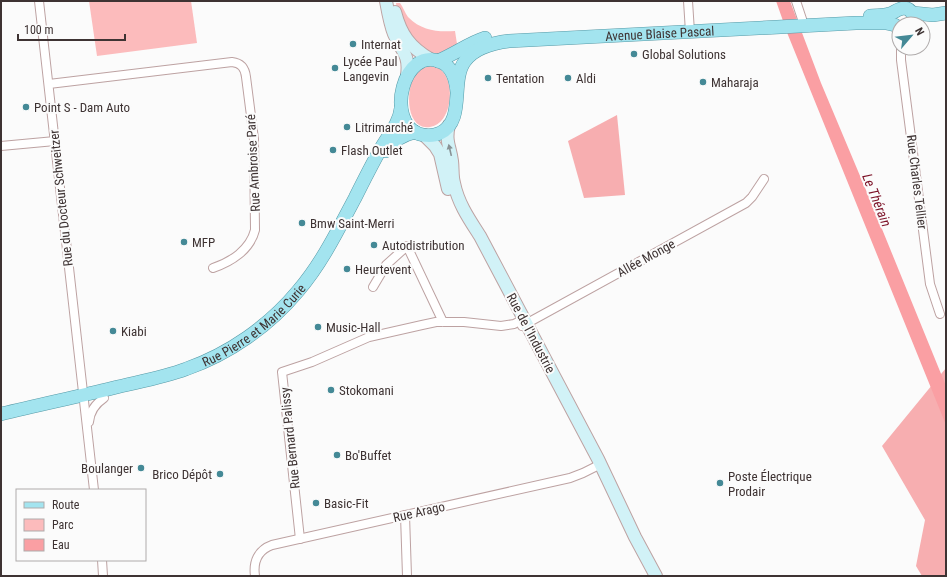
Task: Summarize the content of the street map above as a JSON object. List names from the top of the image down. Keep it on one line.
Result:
{"streets":{"main road":["Avenue Blaise Pascal","Rue Pierre et Marie Curie"],"street":["Rue Ambroise Paré","Rue Charles Tellier","Rue du Docteur Schweitzer","Allée Monge","Rue de l'Industrie","Rue Bernard Palissy","Rue Arago"]},"crossings":[["Avenue Blaise Pascal","Rue Pierre et Marie Curie"],["Avenue Blaise Pascal","Rue de l'Industrie"],["Rue Ambroise Paré","Rue du Docteur Schweitzer"],["Rue du Docteur Schweitzer","Rue Pierre et Marie Curie"],["Allée Monge","Rue de l'Industrie"],["Allée Monge","Rue Bernard Palissy"],["Rue Pierre et Marie Curie","Rue de l'Industrie"],["Rue de l'Industrie","Rue Bernard Palissy"],["Rue de l'Industrie","Rue Arago"],["Rue Bernard Palissy","Rue Arago"]],"water":["Le Thérain"],"places":["Internat","Global Solutions","Lycée Paul Langevin","Tentation","Aldi","Maharaja","Point S - Dam Auto","Litrimarché","Flash Outlet","Bmw Saint-Merri","MFP","Autodistribution","Heurtevent","Music-Hall","Kiabi","Stokomani","Bo'Buffet","Boulanger","Brico Dépôt","Poste Électrique Prodair","Basic-Fit"],"legend":["Route","Parc","Eau"],"scale_bar":"100 m","north":"top right"}
